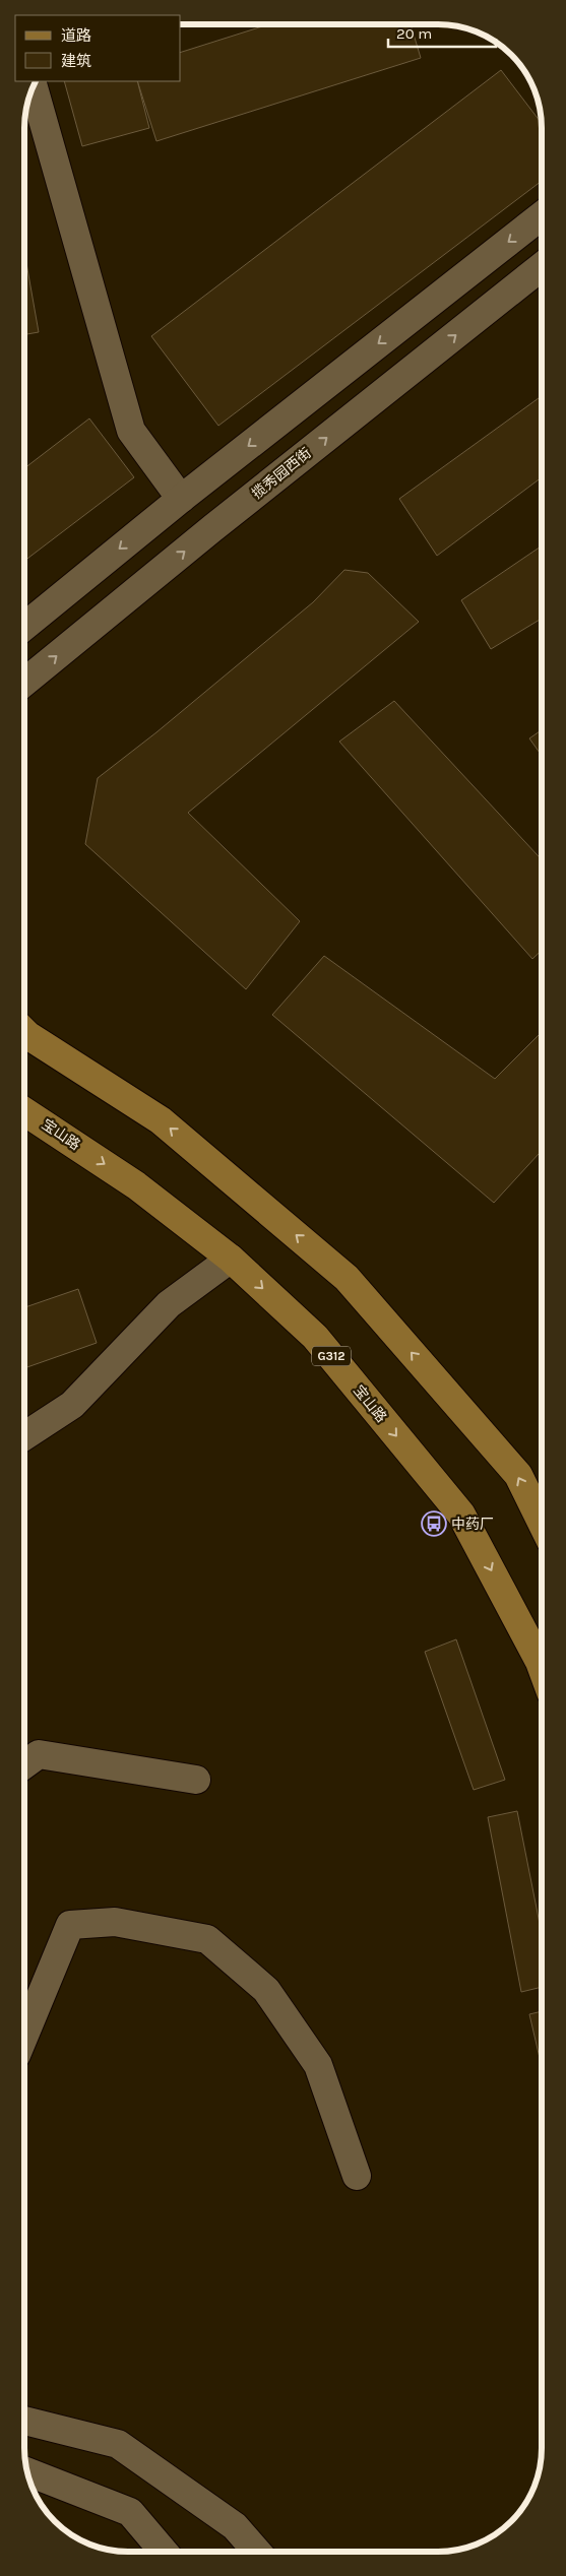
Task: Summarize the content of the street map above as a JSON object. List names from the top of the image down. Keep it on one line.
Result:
{"streets":{"main road":["宝山路","G312"],"street":["揽秀园西街"]},"places":{"bus stop":["中药厂"]},"legend":["道路","建筑"],"scale_bar":"20 m"}
